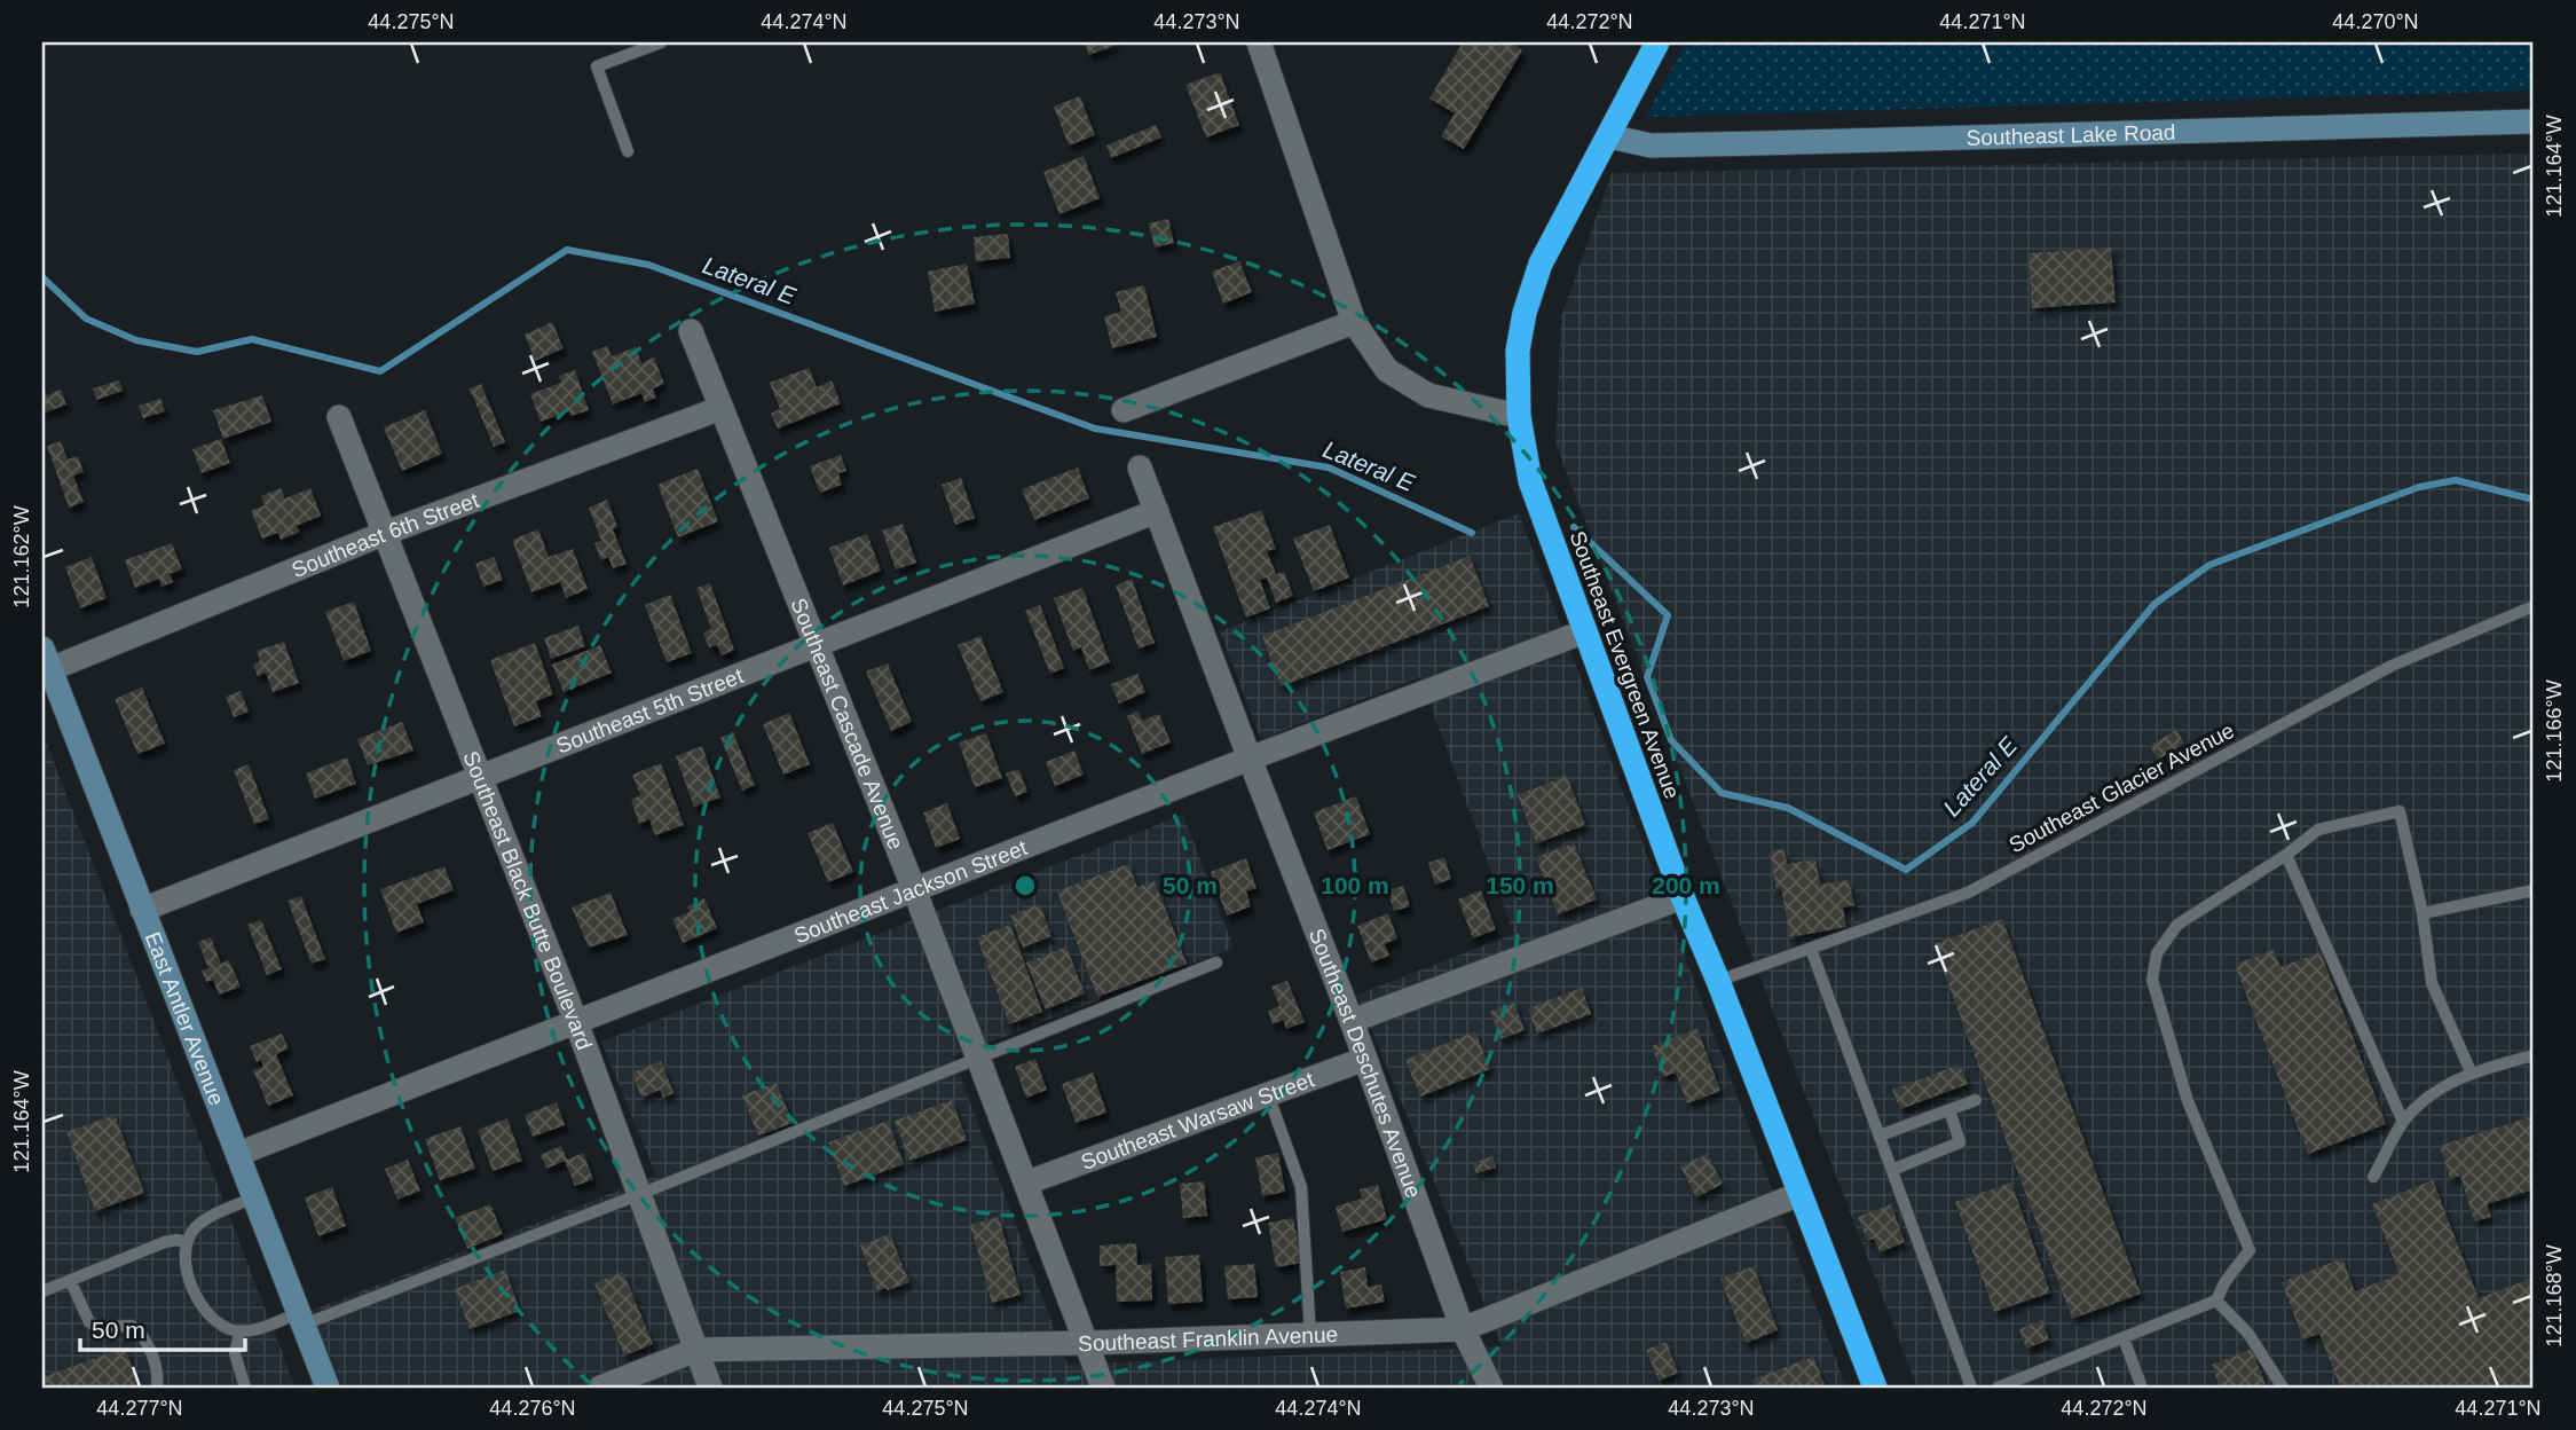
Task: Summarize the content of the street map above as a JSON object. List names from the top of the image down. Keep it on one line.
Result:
{"streets":{"highway":["Southeast Evergreen Avenue"],"street":["Southeast Lake Road","Southeast 6th Street","Southeast 5th Street","Southeast Cascade Avenue","Southeast Jackson Street","Southeast Black Butte Boulevard","East Antler Avenue","Southeast Deschutes Avenue","Southeast Warsaw Street","Southeast Franklin Avenue"],"lane":["Southeast Glacier Avenue"]},"crossings":[["Southeast Lake Road","Southeast Evergreen Avenue"],["Southeast 6th Street","Southeast Cascade Avenue"],["Southeast 6th Street","Southeast Black Butte Boulevard"],["Southeast 6th Street","East Antler Avenue"],["Southeast Evergreen Avenue","Southeast Glacier Avenue"],["Southeast Evergreen Avenue","Southeast Jackson Street"],["Southeast Evergreen Avenue","Southeast Franklin Avenue"],["Southeast 5th Street","Southeast Cascade Avenue"],["Southeast 5th Street","Southeast Black Butte Boulevard"],["Southeast 5th Street","East Antler Avenue"],["Southeast 5th Street","Southeast Deschutes Avenue"],["Southeast Cascade Avenue","Southeast Jackson Street"],["Southeast Cascade Avenue","Southeast Warsaw Street"],["Southeast Cascade Avenue","Southeast Franklin Avenue"],["Southeast Jackson Street","Southeast Black Butte Boulevard"],["Southeast Jackson Street","East Antler Avenue"],["Southeast Jackson Street","Southeast Deschutes Avenue"],["Southeast Black Butte Boulevard","Southeast Franklin Avenue"],["Southeast Deschutes Avenue","Southeast Warsaw Street"],["Southeast Deschutes Avenue","Southeast Franklin Avenue"]],"water":["Lateral E"],"scale_bar":"50 m","coordinates":["44.275°N","44.274°N","44.273°N","44.272°N","44.271°N","44.270°N","121.164°W","121.162°W","121.166°W","121.168°W","44.277°N","44.276°N"],"rings":["50 m","100 m","150 m","200 m"]}
